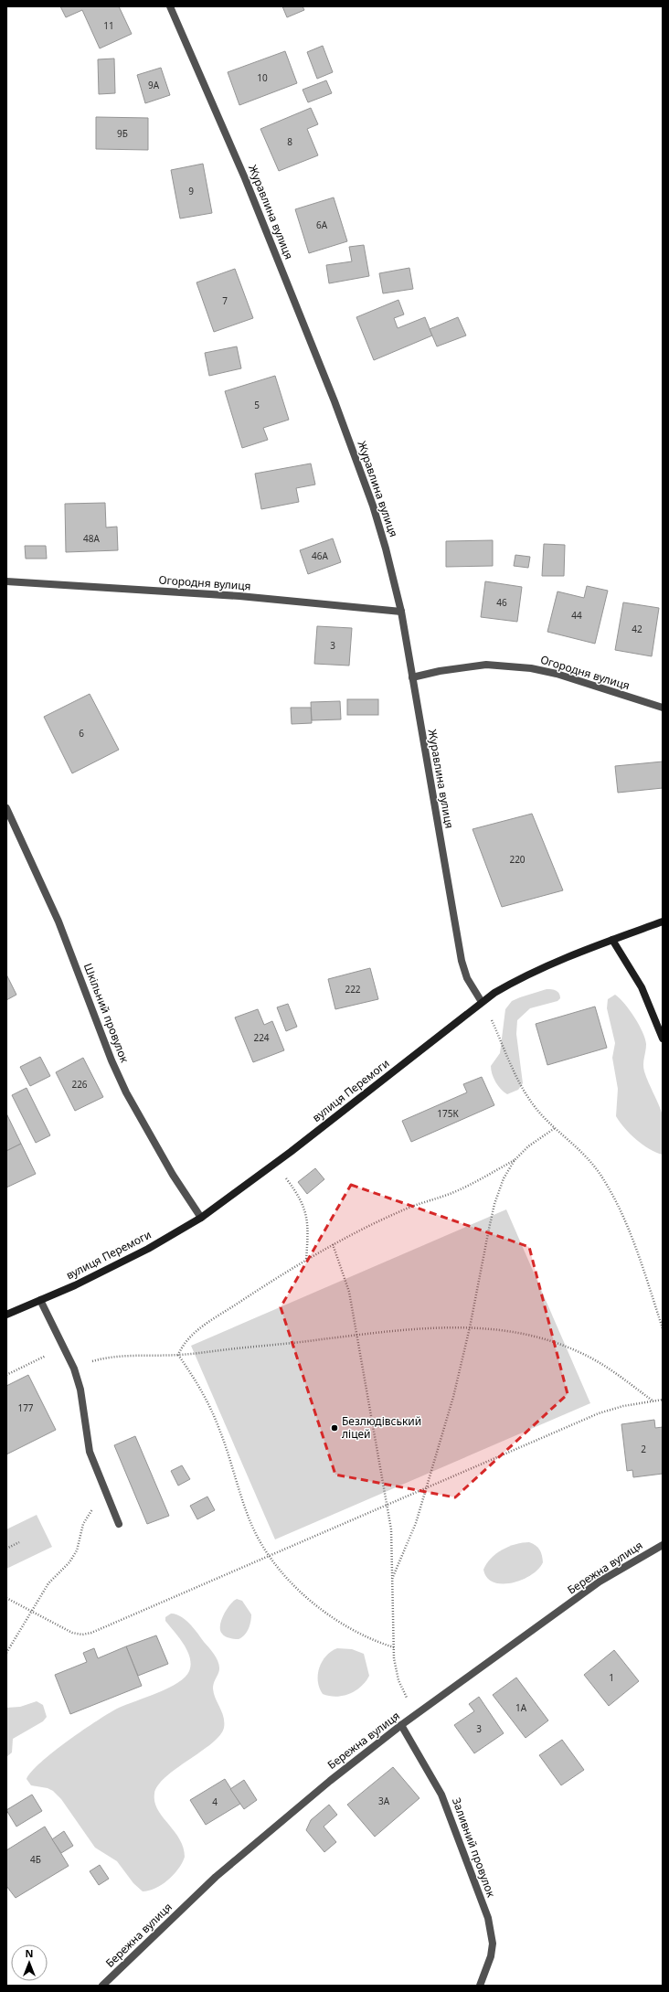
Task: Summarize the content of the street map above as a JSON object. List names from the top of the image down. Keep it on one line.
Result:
{"streets":{"street":["Журавлина вулиця","Огородня вулиця","Шкільний провулок","вулиця Перемоги","Бережна вулиця","Заливний провулок"]},"crossings":[["Журавлина вулиця","Огородня вулиця"],["Журавлина вулиця","вулиця Перемоги"],["Шкільний провулок","вулиця Перемоги"],["Бережна вулиця","Заливний провулок"]],"places":["Безлюдівський ліцей"],"house_numbers":["11","10","9А","9Б","8","9","6А","7","5","48А","46А","46","44","42","3","6","220","222","224","226","175К","177","2","1","1А","3","3А","4","4Б"],"north":"top"}
